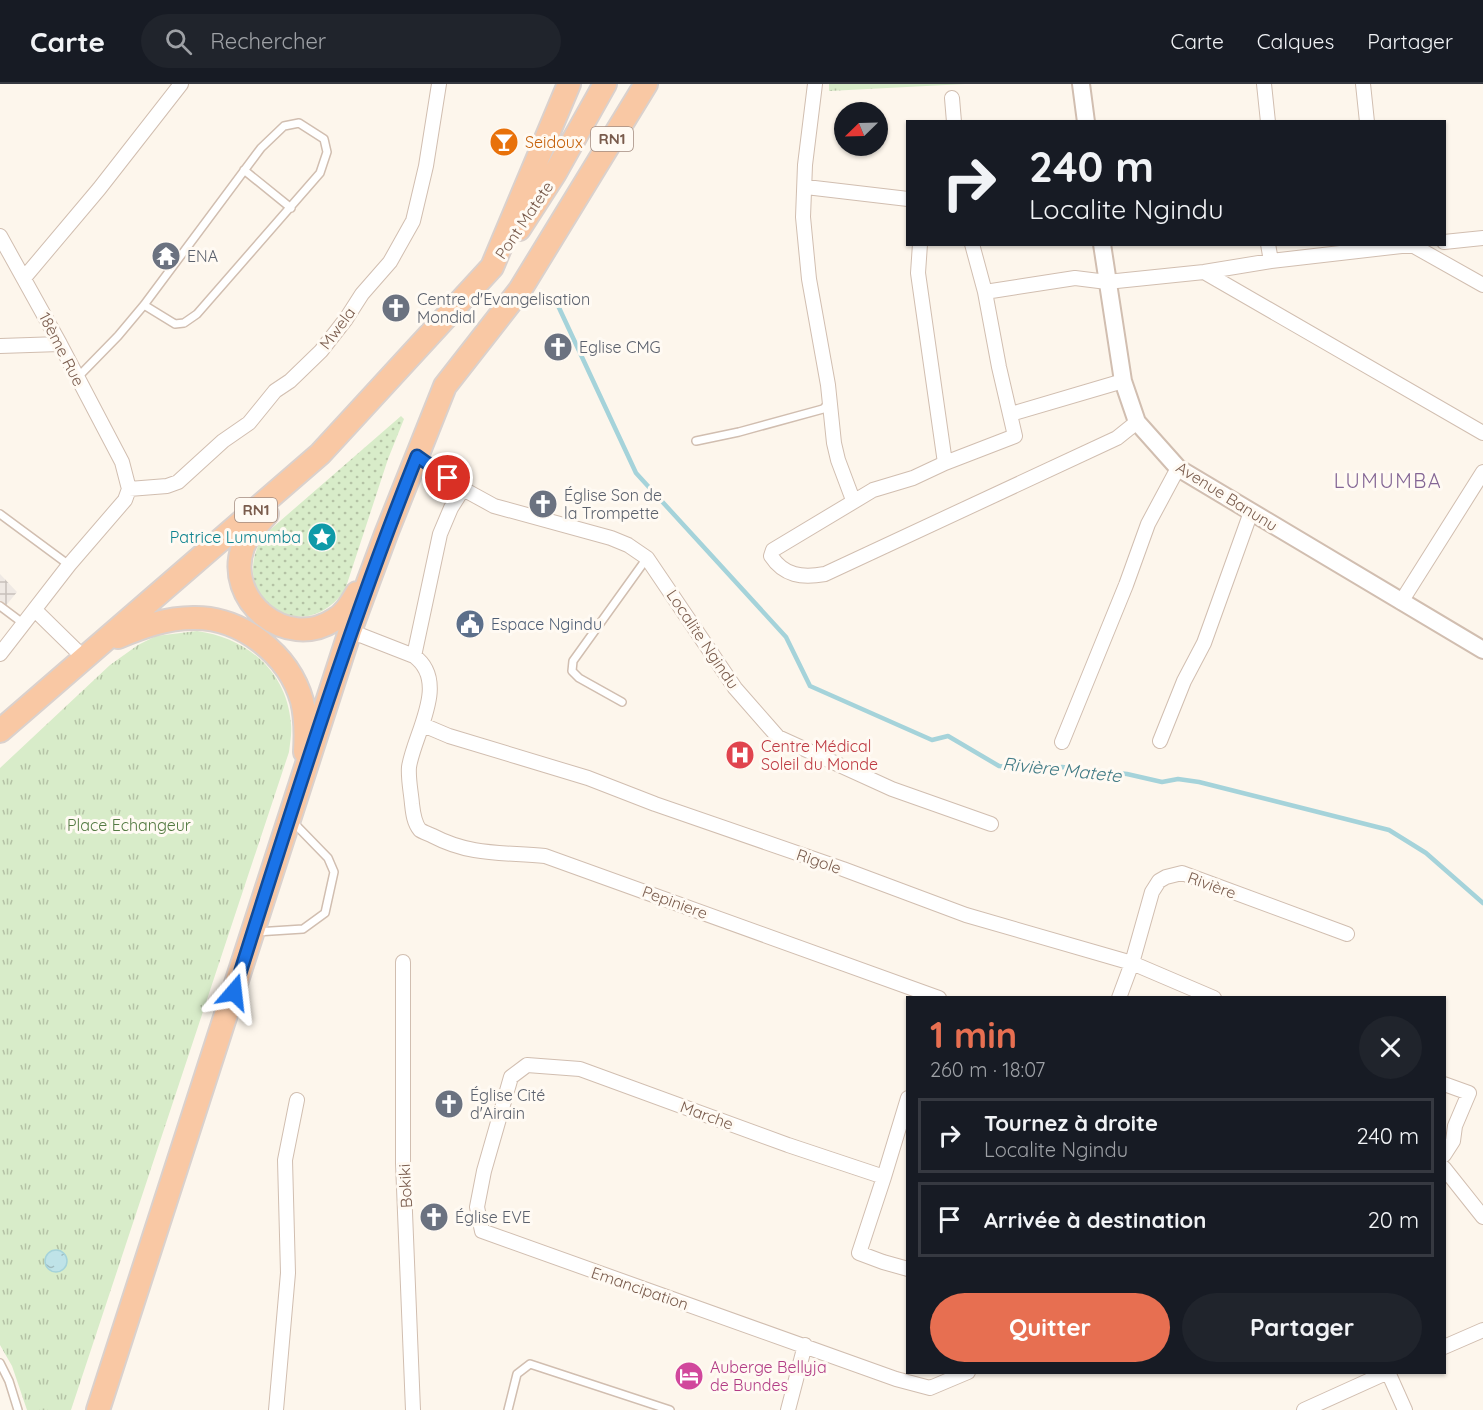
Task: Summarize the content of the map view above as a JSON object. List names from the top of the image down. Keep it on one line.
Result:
{"streets":{"highway":["RN1","Pont Matete"],"street":["Mwela","18ème Rue","Avenue Banunu","Localite Ngindu","Rigole","Rivière","Pepiniere","Marche","Bokiki","Emancipation"]},"crossings":[["RN1","Pont Matete"],["RN1","Localite Ngindu"],["Pont Matete","Localite Ngindu"],["Mwela","18ème Rue"],["Rigole","Rivière"],["Rigole","Pepiniere"],["Marche","Emancipation"]],"districts":["LUMUMBA"],"water":["Rivière Matete"],"parks":["Place Echangeur"],"places":{"bar":["Seidoux"],"temple":["ENA"],"church":["Centre d'Evangelisation Mondial","Eglise CMG","Église Son de la Trompette","Église Cité d'Airain","Église EVE"],"place":["Patrice Lumumba"],"public building":["Espace Ngindu"],"hospital":["Centre Médical Soleil du Monde"],"hotel":["Auberge Bellyja de Bundes"]},"north":"bottom left","page":{"header":"Carte","search":"Rechercher","nav":["Carte","Calques","Partager"],"turn":["240 m","Localite Ngindu"],"heading":["1 min","260 m · 18:07"],"list":[{"name":"Tournez à droite","note":"Localite Ngindu","value":"240 m"},{"name":"Arrivée à destination","value":"20 m"}],"buttons":["Quitter","Partager"]}}
